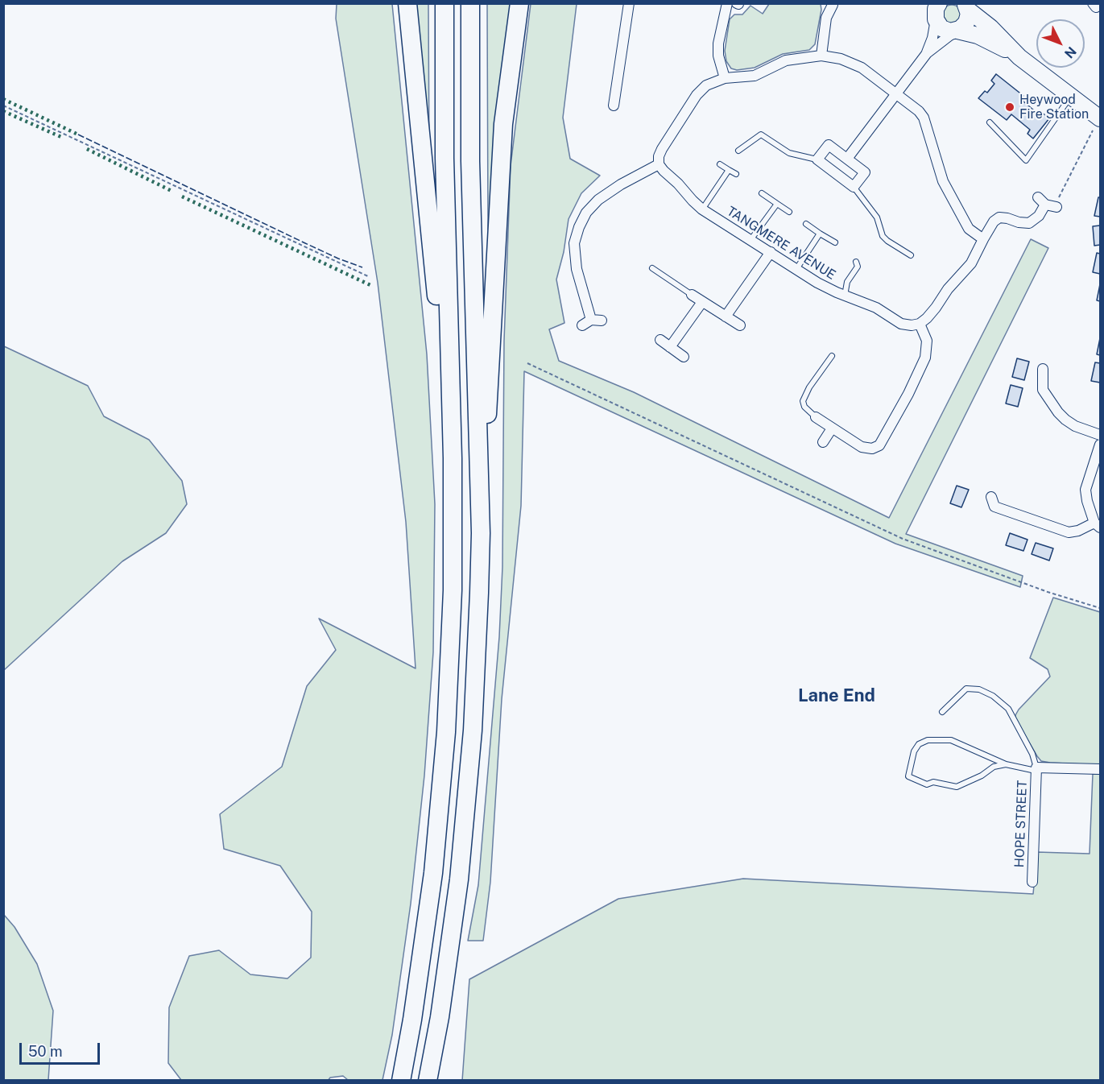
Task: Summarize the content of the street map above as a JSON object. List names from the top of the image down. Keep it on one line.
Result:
{"streets":{"street":["TANGMERE AVENUE","HOPE STREET"]},"districts":["Lane End"],"places":["Heywood Fire Station"],"scale_bar":"50 m","north":"bottom right"}
